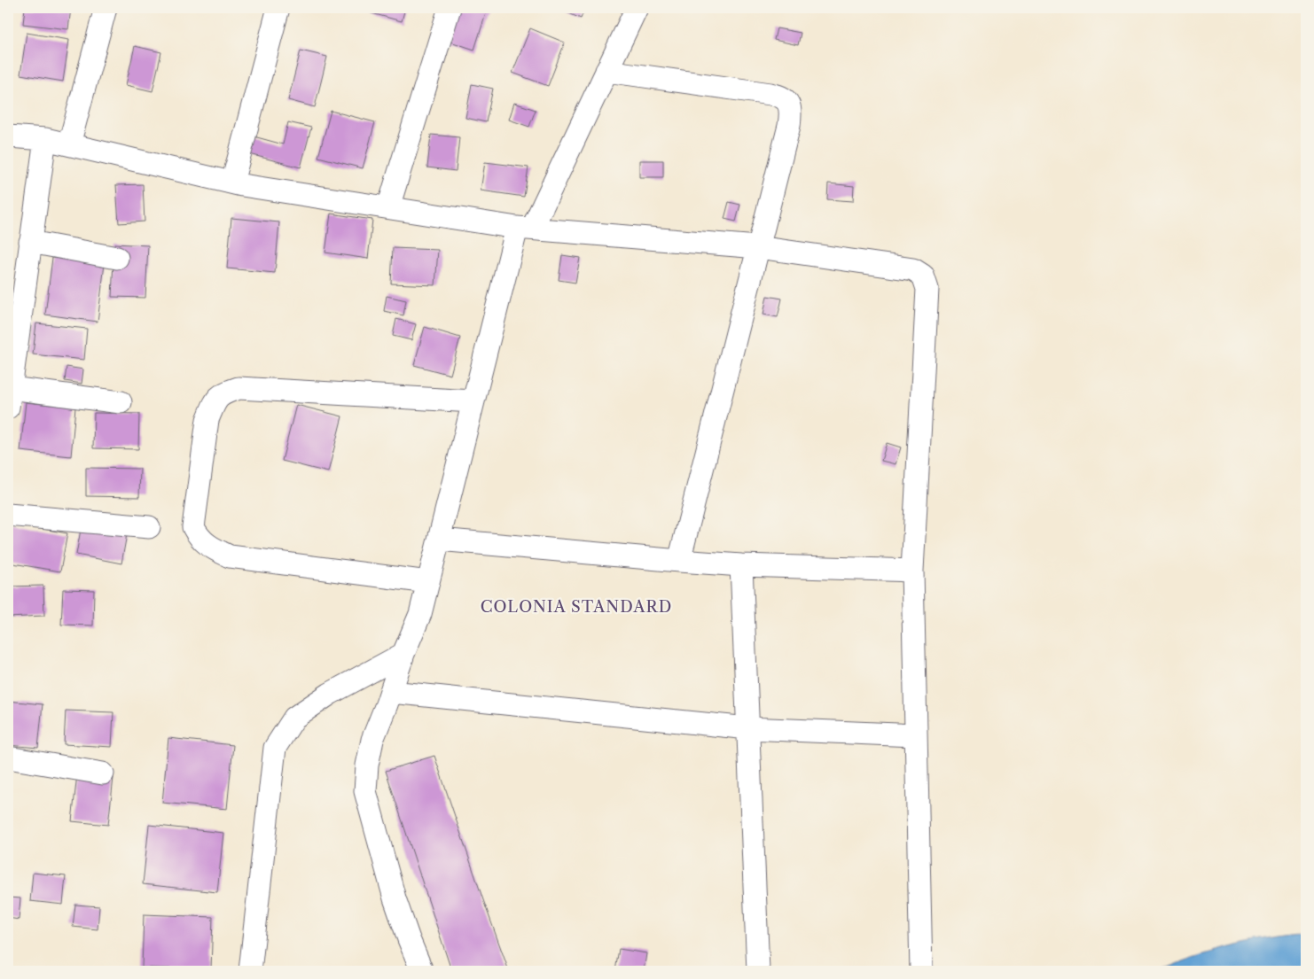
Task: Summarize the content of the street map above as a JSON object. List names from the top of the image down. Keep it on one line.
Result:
{"districts":["COLONIA STANDARD"]}
